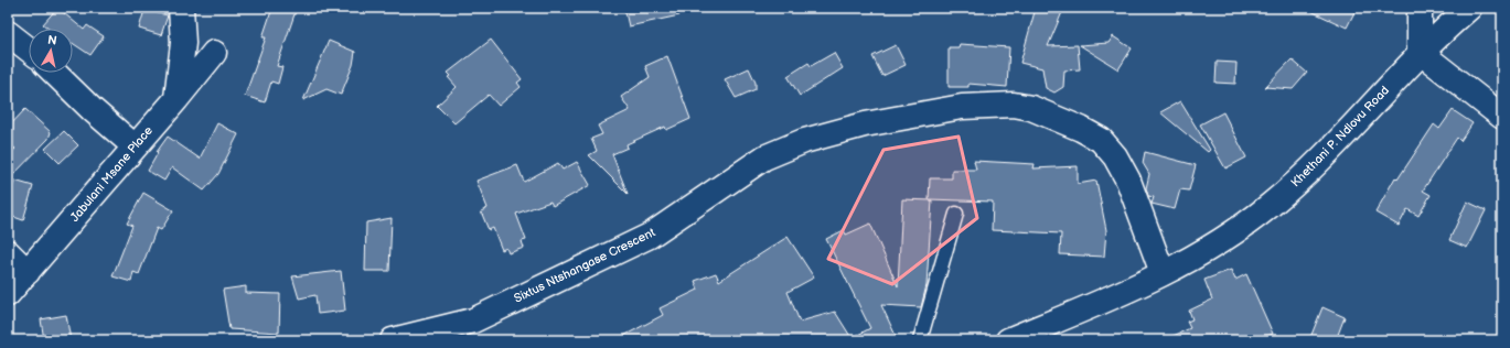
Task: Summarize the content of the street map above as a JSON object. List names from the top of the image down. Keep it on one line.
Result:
{"streets":{"street":["Khethani P. Ndlovu Road","Jabulani Msane Place","Sixtus Ntshangase Crescent"]},"crossings":[["Khethani P. Ndlovu Road","Sixtus Ntshangase Crescent"]],"north":"top"}
